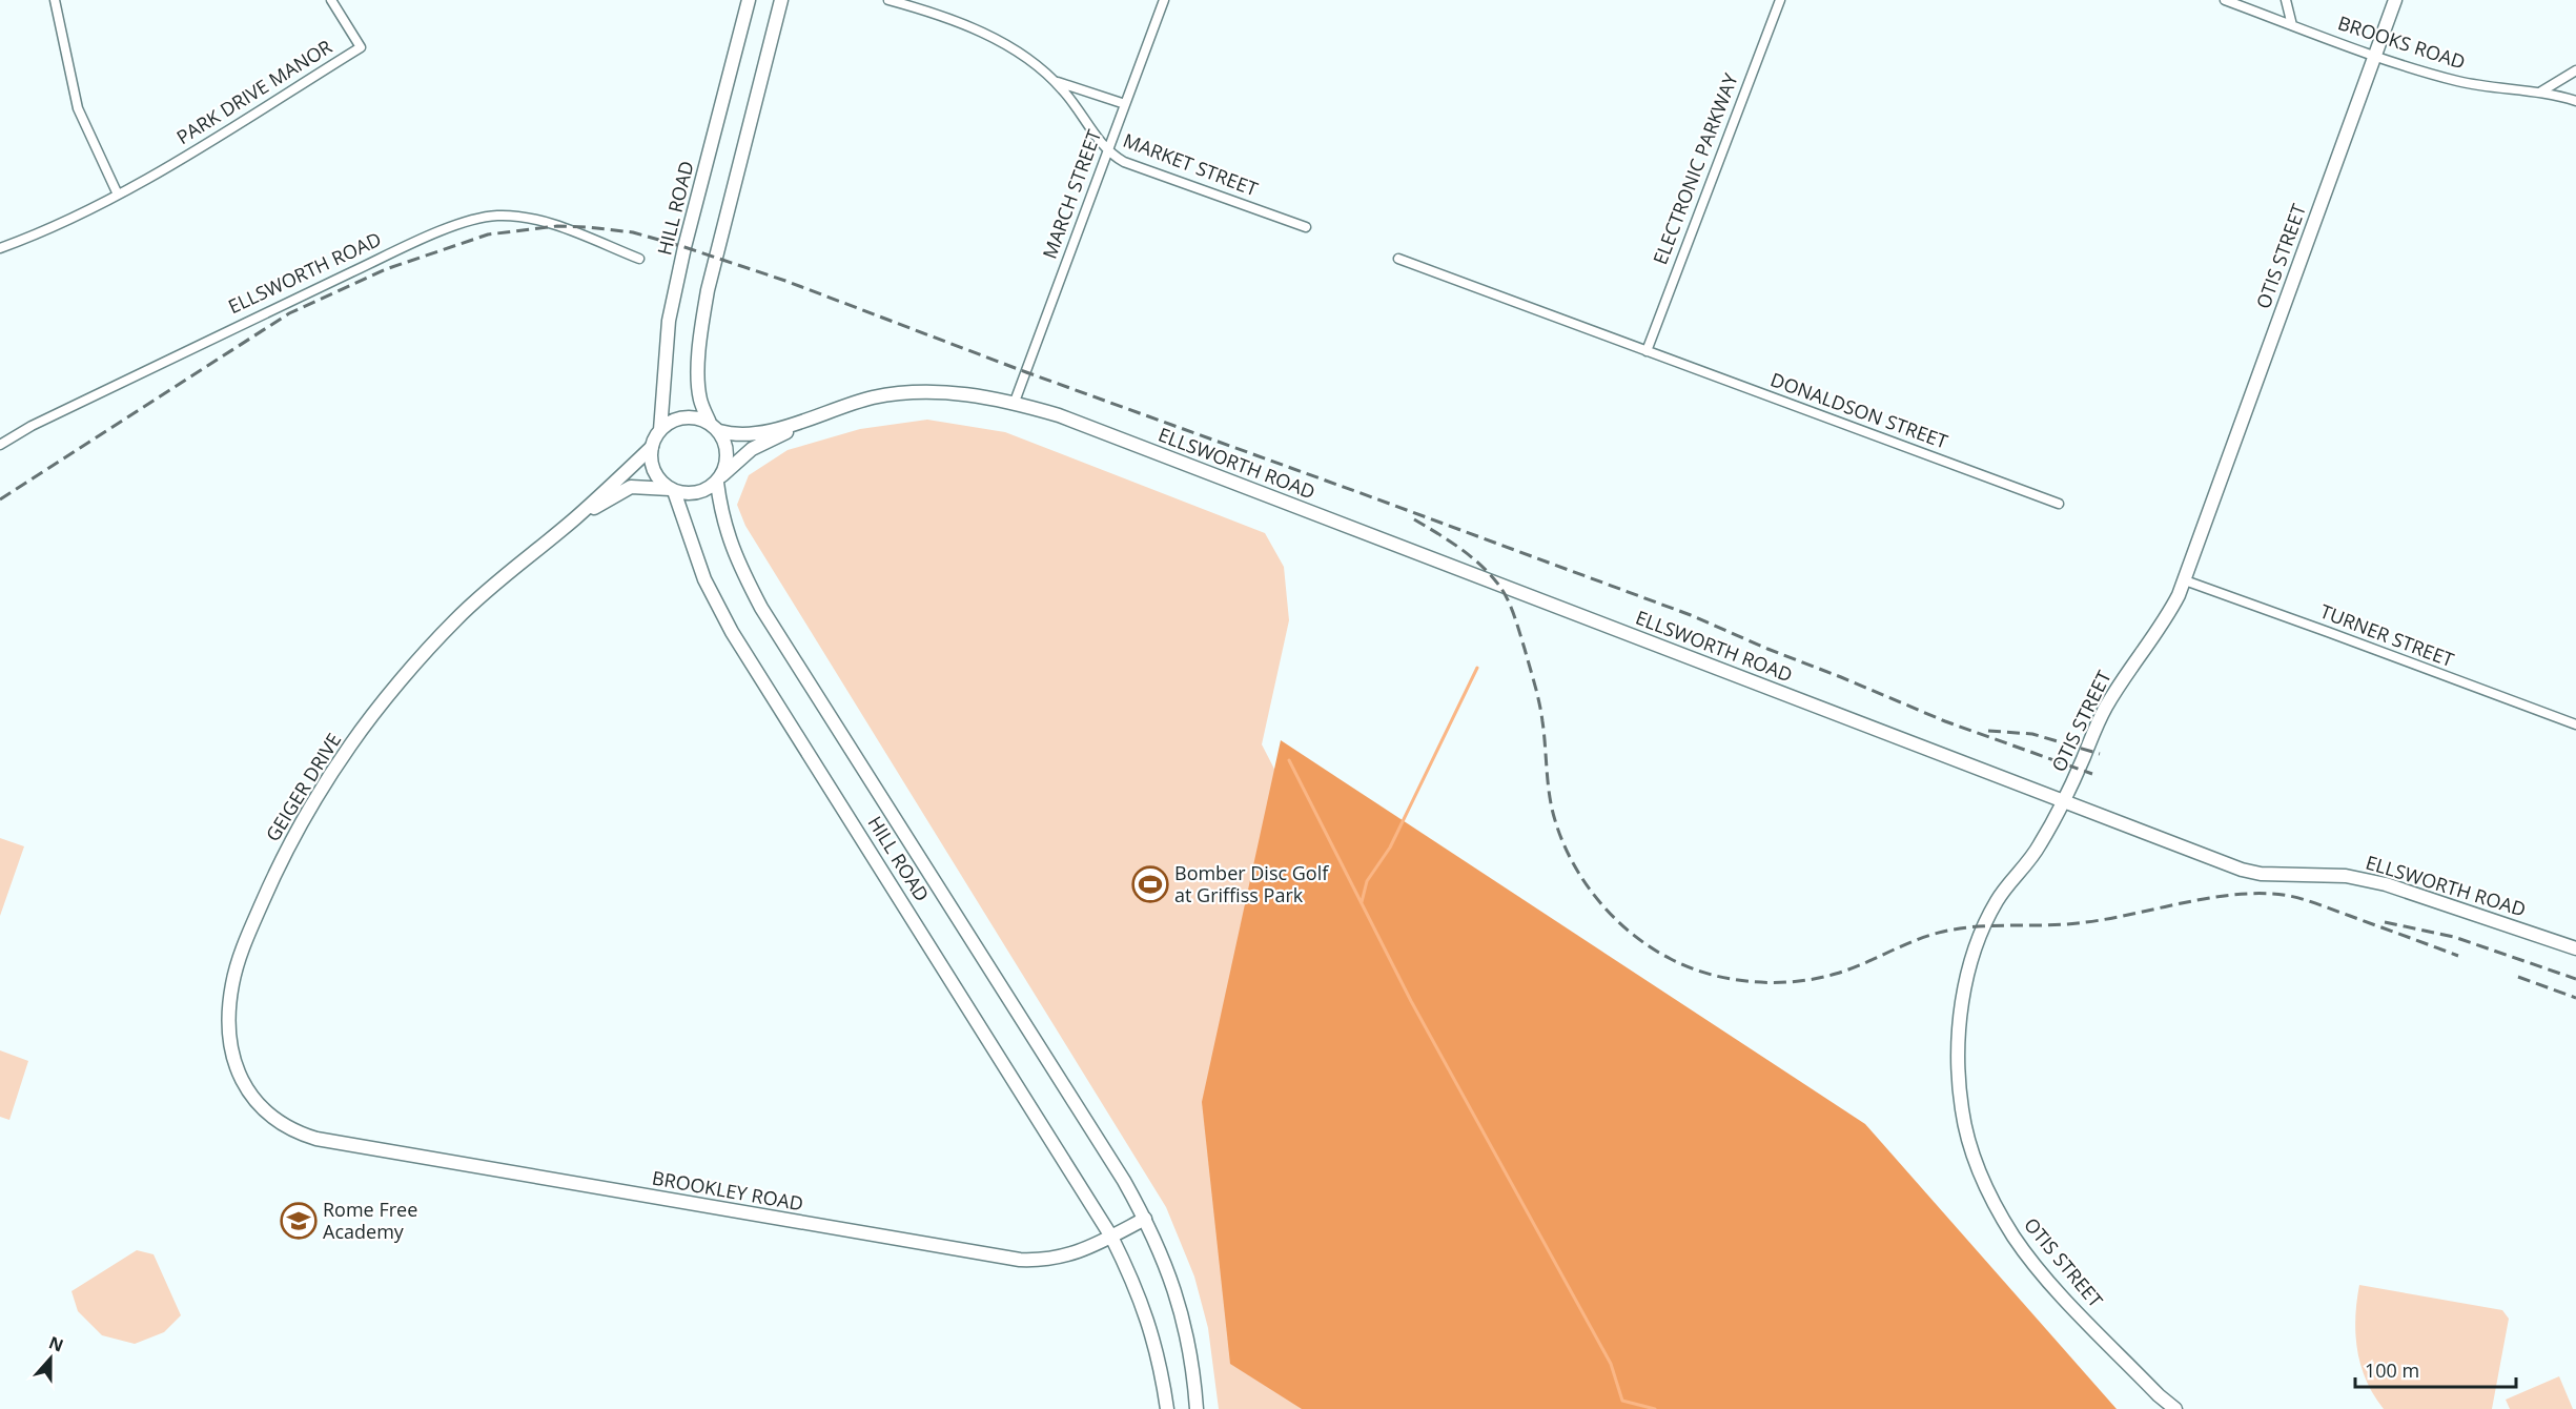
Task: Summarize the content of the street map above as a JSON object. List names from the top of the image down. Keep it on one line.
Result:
{"streets":{"street":["BROOKS ROAD","PARK DRIVE MANOR","MARKET STREET","ELECTRONIC PARKWAY","MARCH STREET","HILL ROAD","OTIS STREET","ELLSWORTH ROAD","DONALDSON STREET","TURNER STREET","GEIGER DRIVE","BROOKLEY ROAD"]},"crossings":[["BROOKS ROAD","OTIS STREET"],["MARKET STREET","MARCH STREET"],["ELECTRONIC PARKWAY","DONALDSON STREET"],["MARCH STREET","ELLSWORTH ROAD"],["HILL ROAD","ELLSWORTH ROAD"],["HILL ROAD","GEIGER DRIVE"],["HILL ROAD","BROOKLEY ROAD"],["OTIS STREET","ELLSWORTH ROAD"],["OTIS STREET","TURNER STREET"],["ELLSWORTH ROAD","GEIGER DRIVE"],["GEIGER DRIVE","BROOKLEY ROAD"]],"places":{"sports":["Bomber Disc Golf at Griffiss Park"],"school or university":["Rome Free Academy"]},"scale_bar":"100 m","north":"top"}
